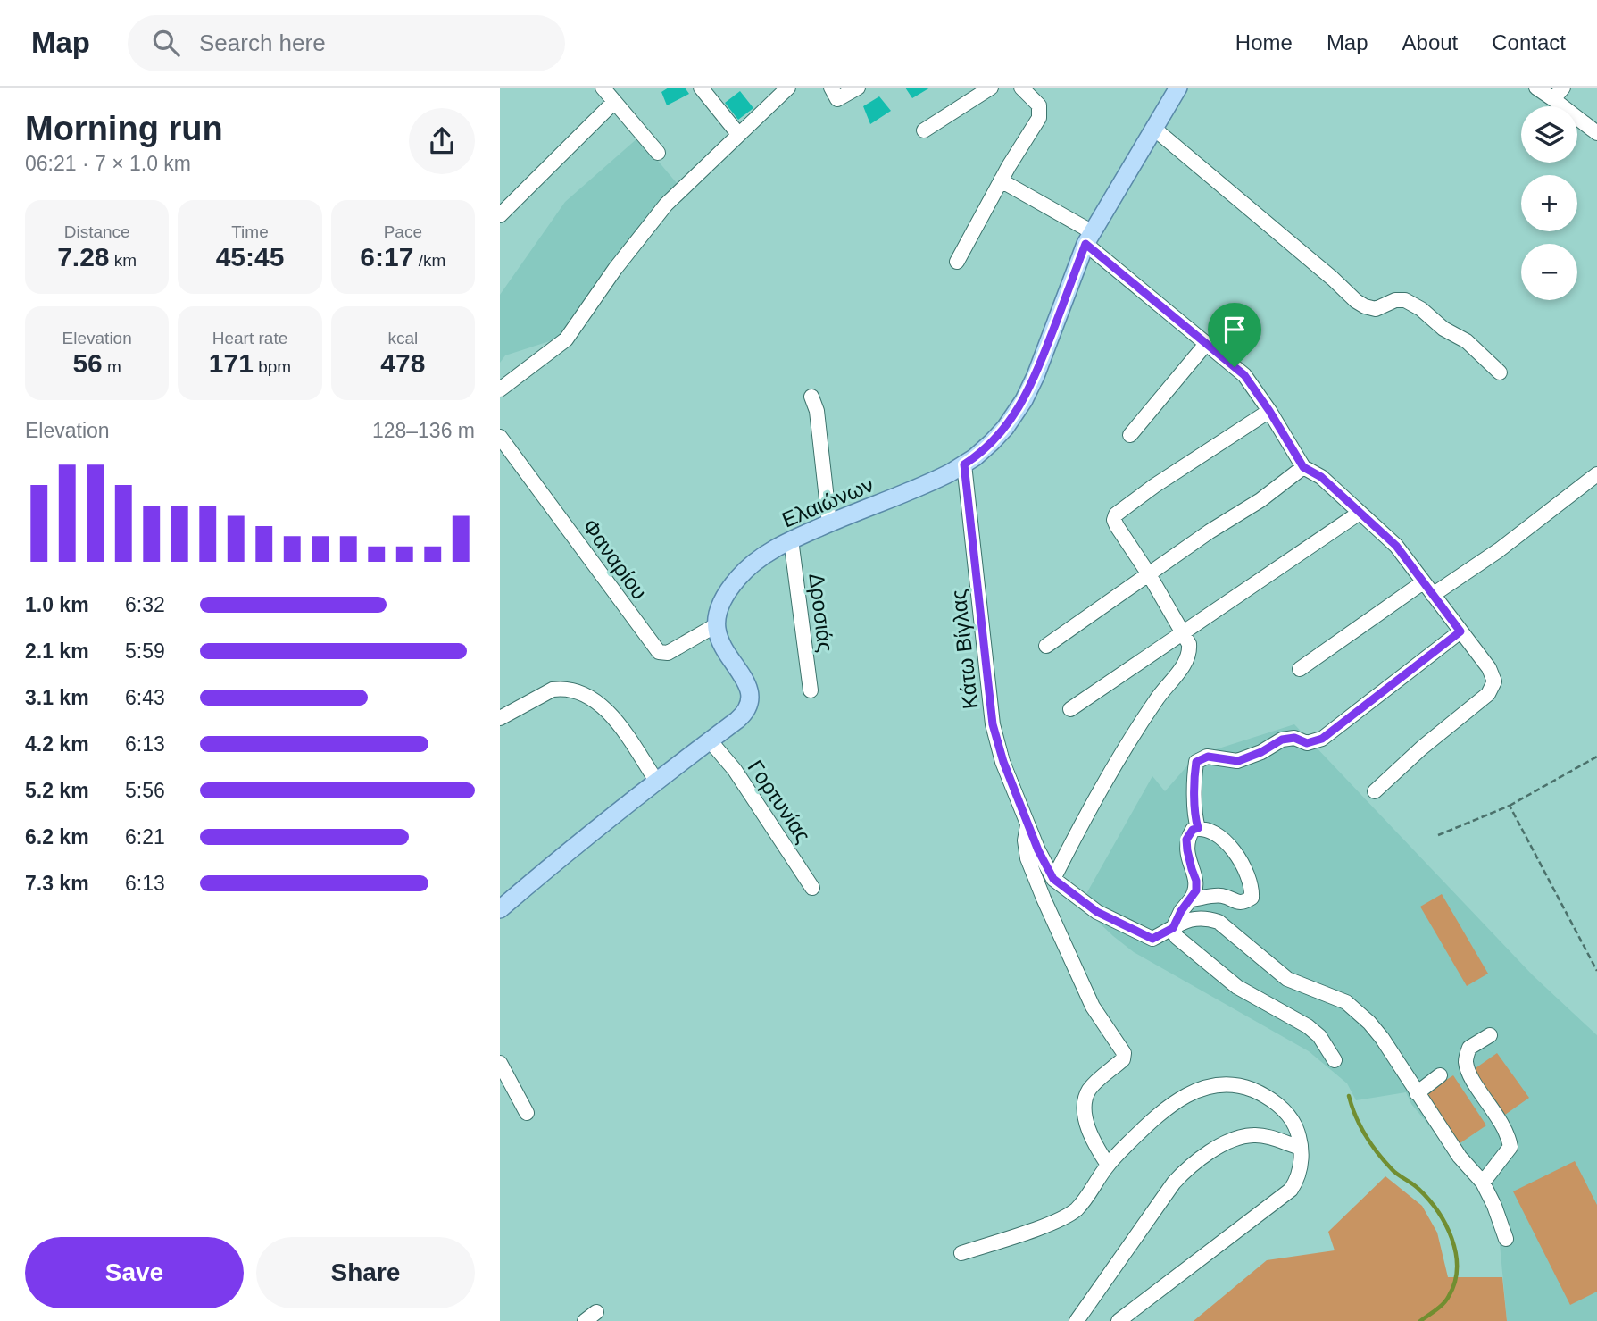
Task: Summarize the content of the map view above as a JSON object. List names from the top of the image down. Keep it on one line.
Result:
{"streets":{"main road":["Ελαιώνων"],"street":["Φαναρίου","Δροσιάς","Κάτω Βίγλας","Γορτυνίας"]},"crossings":[["Ελαιώνων","Φαναρίου"],["Ελαιώνων","Δροσιάς"],["Ελαιώνων","Κάτω Βίγλας"]],"page":{"header":"Map","search":"Search here","nav":["Home","Map","About","Contact"],"heading":["Morning run","06:21 · 7 × 1.0 km"],"map_buttons":["+","−"],"stats":[["Distance","7.28 km"],["Time","45:45"],["Pace","6:17 /km"],["Elevation","56 m"],["Heart rate","171 bpm"],["kcal","478"]],"chart":["Elevation","128–136 m"],"list":[{"name":"1.0 km","note":"6:32"},{"name":"2.1 km","note":"5:59"},{"name":"3.1 km","note":"6:43"},{"name":"4.2 km","note":"6:13"},{"name":"5.2 km","note":"5:56"},{"name":"6.2 km","note":"6:21"},{"name":"7.3 km","note":"6:13"}],"buttons":["Save","Share"]}}
